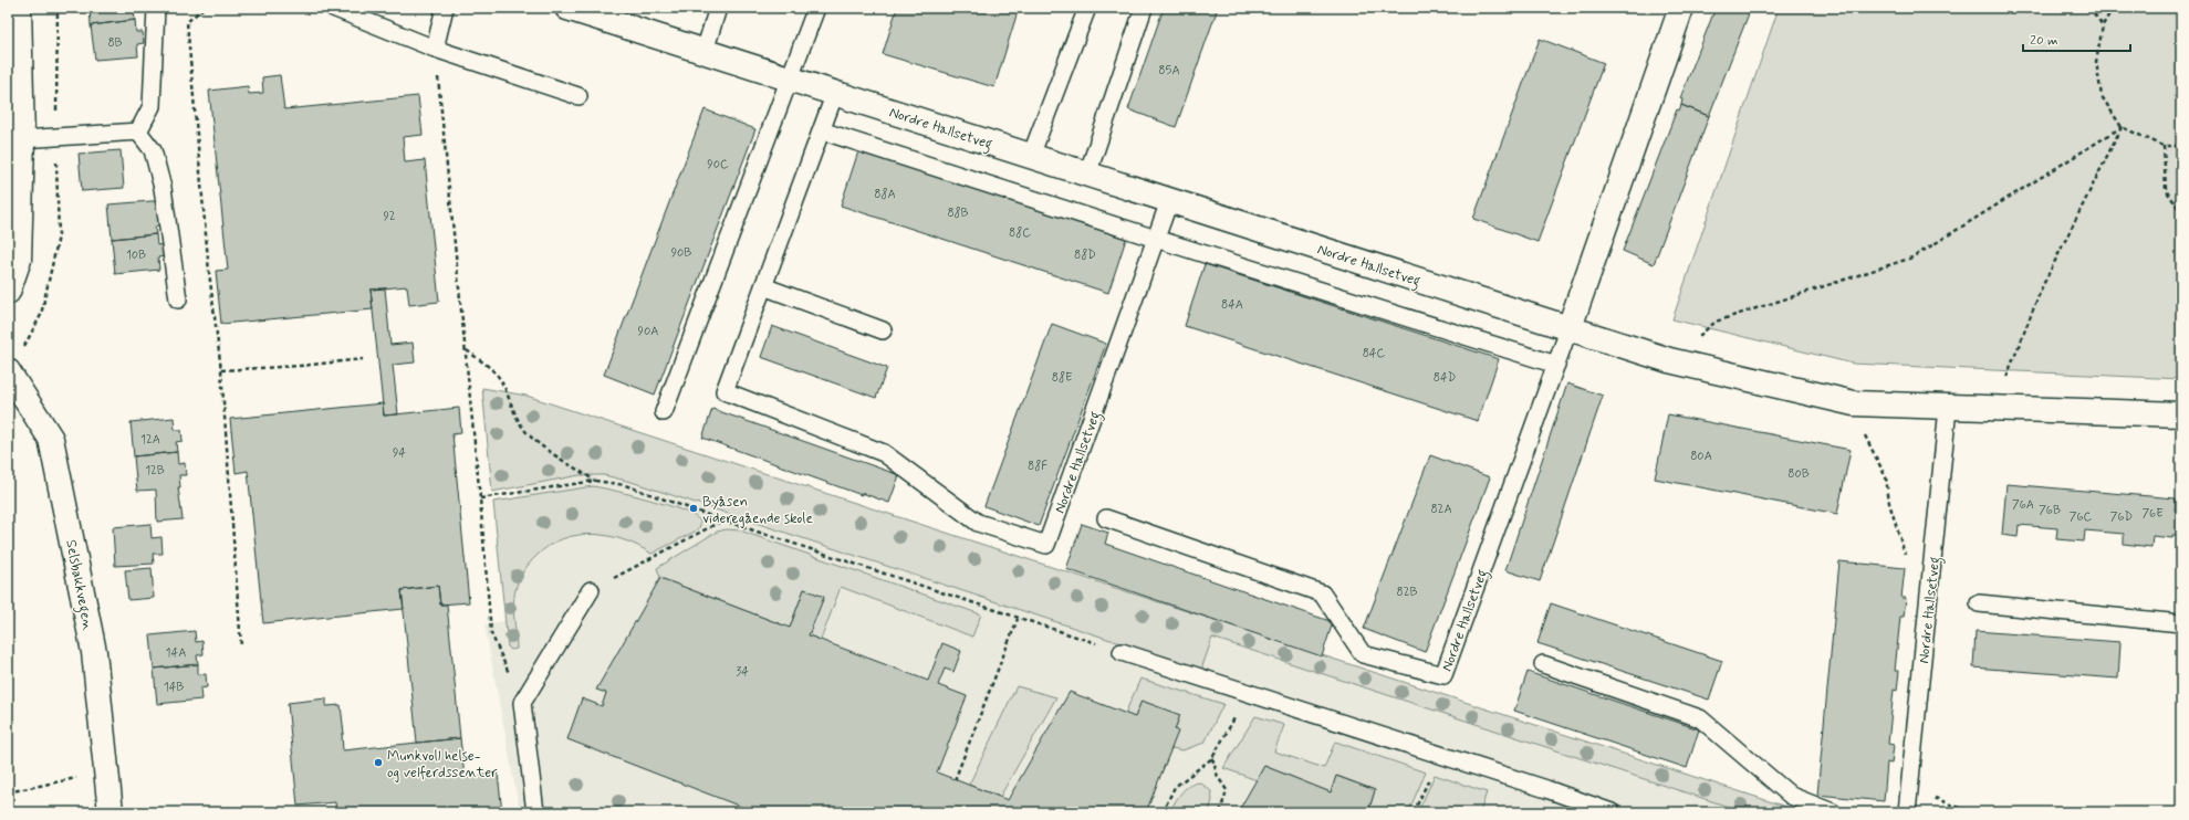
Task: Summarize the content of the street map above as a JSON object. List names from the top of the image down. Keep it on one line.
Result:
{"streets":{"street":["Nordre Hallsetveg","Selsbakkvegen"]},"places":["Byåsen videregående skole","Munkvoll helse- og velferdssenter"],"house_numbers":["8B","85A","90C","88A","88B","92","88C","90B","10B","88D","84A","90A","84C","88E","84D","12A","94","80A","88F","12B","80B","76A","82A","76B","76E","76C","76D","82B","14A","34","14B"],"scale_bar":"20 m"}
